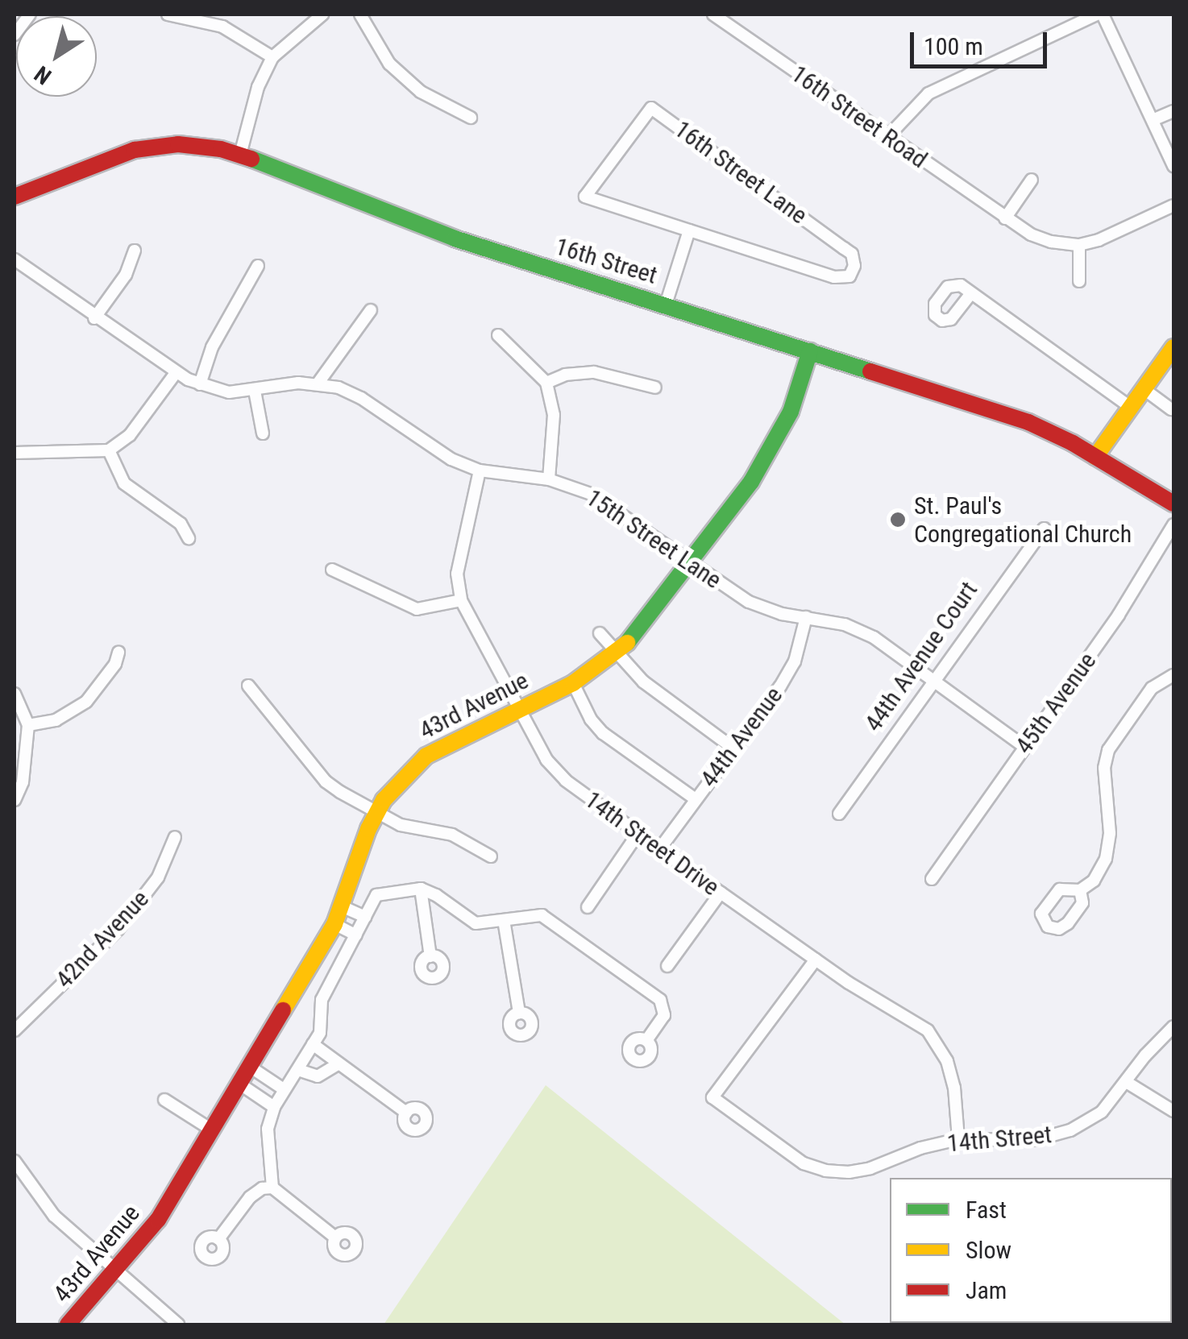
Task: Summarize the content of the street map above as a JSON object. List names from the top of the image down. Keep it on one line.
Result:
{"streets":{"street":["16th Street Road","16th Street Lane","16th Street","15th Street Lane","44th Avenue Court","45th Avenue","43rd Avenue","44th Avenue","14th Street Drive","42nd Avenue","14th Street"]},"crossings":[["16th Street","43rd Avenue"],["15th Street Lane","44th Avenue Court"],["15th Street Lane","45th Avenue"],["15th Street Lane","43rd Avenue"],["15th Street Lane","44th Avenue"],["15th Street Lane","14th Street Drive"],["43rd Avenue","14th Street Drive"],["44th Avenue","14th Street Drive"],["14th Street Drive","14th Street"]],"places":["St. Paul's Congregational Church"],"legend":["Fast","Slow","Jam"],"scale_bar":"100 m","north":"bottom left"}
